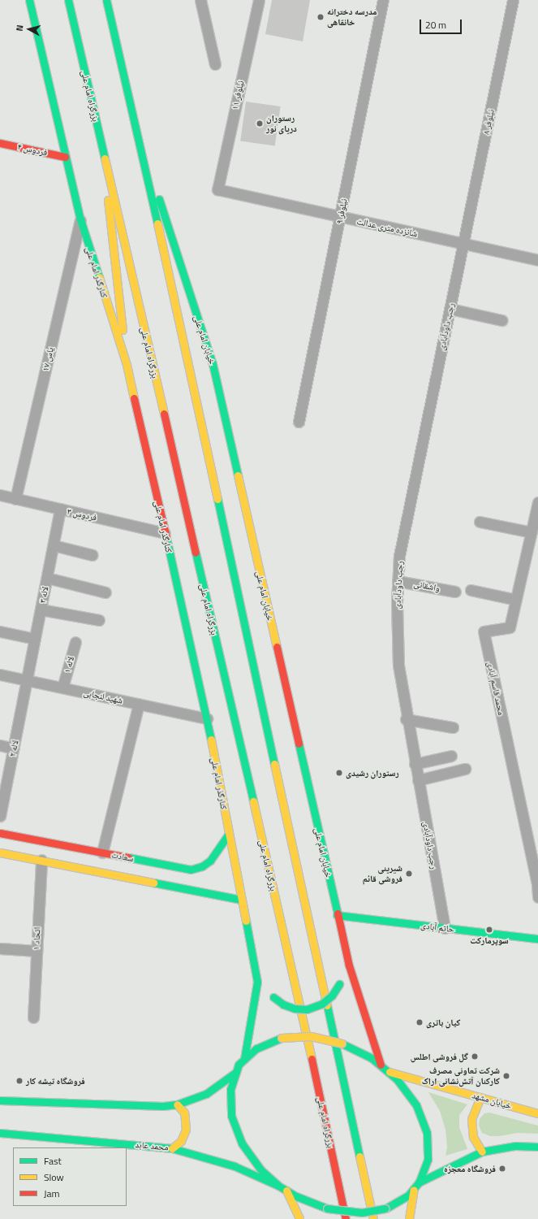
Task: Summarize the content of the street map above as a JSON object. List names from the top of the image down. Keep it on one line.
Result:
{"streets":{"main road":["بزرگراه امام علی","فردوس ۴","کنارگذر امام علی","خیابان امام علی","سعادت","حاتم آبادی","خیابان مشهد","محمد عابد"],"street":["نیلوفر ۱۱","نیلوفر ۸","نیلوفر ۹","شانزده متری عدالت","رجب داودآبادی","یاس ۱۷","فردوس ۳","واشقانی","لاله ۳","لاله ۱","محمد قاسم آبادی","شهید لنجابی","لاله ۲","اتحاد ۱"]},"crossings":[["نیلوفر ۱۱","شانزده متری عدالت"],["نیلوفر ۸","شانزده متری عدالت"],["نیلوفر ۸","رجب داودآبادی"],["فردوس ۴","کنارگذر امام علی"],["نیلوفر ۹","شانزده متری عدالت"],["شانزده متری عدالت","رجب داودآبادی"],["کنارگذر امام علی","یاس ۱۷"],["کنارگذر امام علی","فردوس ۳"],["کنارگذر امام علی","شهید لنجابی"],["کنارگذر امام علی","سعادت"],["رجب داودآبادی","واشقانی"],["رجب داودآبادی","حاتم آبادی"],["خیابان امام علی","حاتم آبادی"],["یاس ۱۷","فردوس ۳"],["فردوس ۳","لاله ۳"],["لاله ۳","شهید لنجابی"],["لاله ۳","لاله ۲"],["لاله ۱","شهید لنجابی"],["شهید لنجابی","لاله ۲"],["سعادت","اتحاد ۱"]],"places":["مدرسه دخترانه خانقاهی","رستوران دریای نور","رستوران رشیدی","شیرینی فروشی قائم","سوپرمارکت","کیان باتری","گل فروشی اطلس","شرکت تعاونی مصرف کارکنان آتش‌نشانی اراک","فروشگاه تیشه کار","فروشگاه معجزه"],"legend":["Fast","Slow","Jam"],"scale_bar":"20 m","north":"left"}
